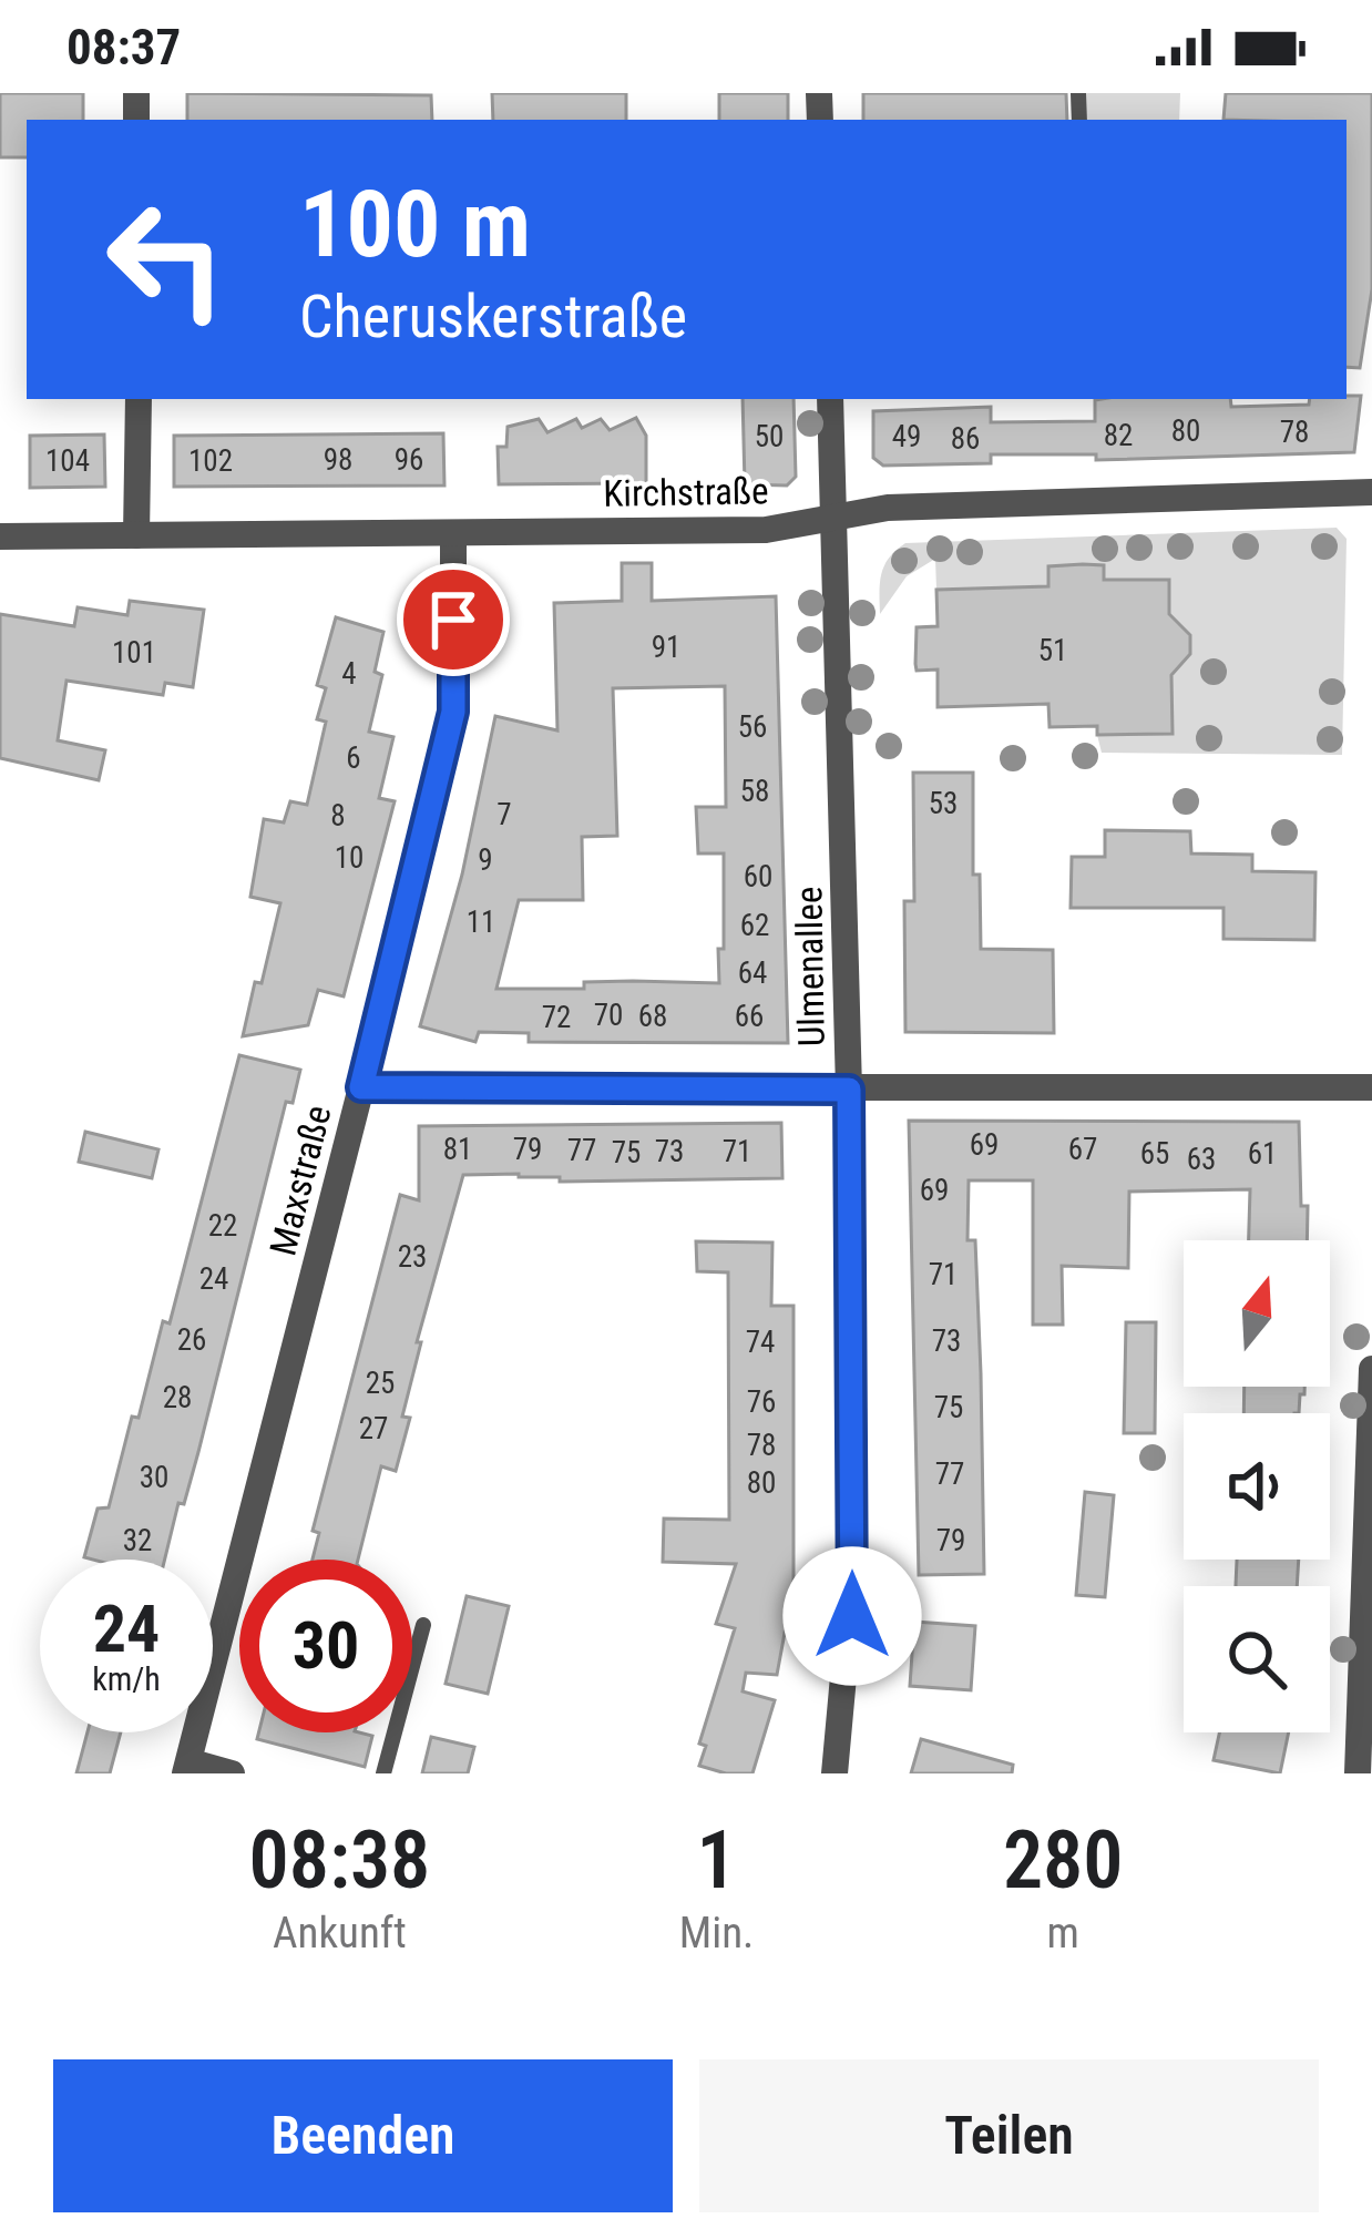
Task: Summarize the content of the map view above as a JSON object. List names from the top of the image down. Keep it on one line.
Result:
{"streets":{"street":["Kirchstraße","Ulmenallee","Maxstraße"]},"crossings":[["Kirchstraße","Ulmenallee"],["Kirchstraße","Maxstraße"]],"house_numbers":["80","78","82","50","49","86","98","96","104","102","91","51","101","4","56","6","58","53","7","8","10","9","60","11","62","64","70","68","66","72","69","81","79","67","77","73","71","75","65","61","63","69","22","23","71","24","26","73","74","25","28","76","75","27","78","77","30","80","32","79"],"north":"top","page":{"status":"08:37","turn":["100 m","Cheruskerstraße"],"speed":"24 km/h","limit":"30","eta":["08:38","Ankunft","1","Min.","280","m"],"buttons":["Beenden","Teilen"]}}
